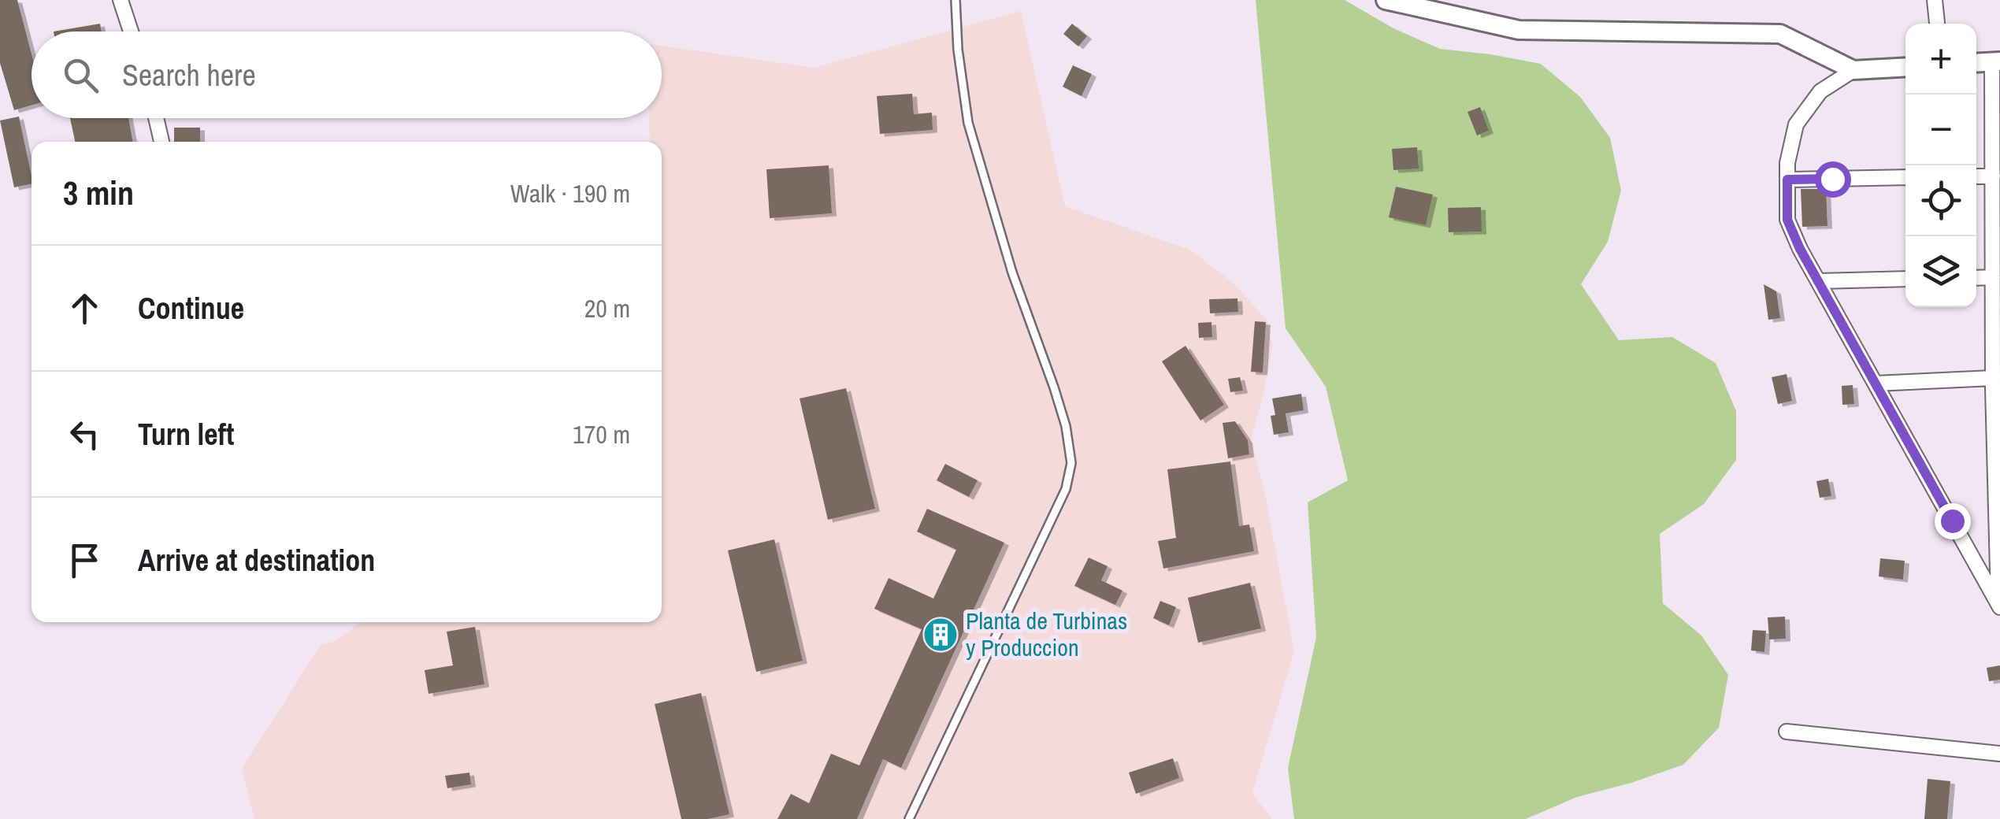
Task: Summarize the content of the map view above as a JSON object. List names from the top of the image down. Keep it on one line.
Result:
{"places":{"building":["Planta de Turbinas y Produccion"]},"page":{"map_buttons":["+","−"],"search":"Search here","heading":["3 min","Walk · 190 m"],"list":[["Continue","20 m"],["Turn left","170 m"],"Arrive at destination"]}}
